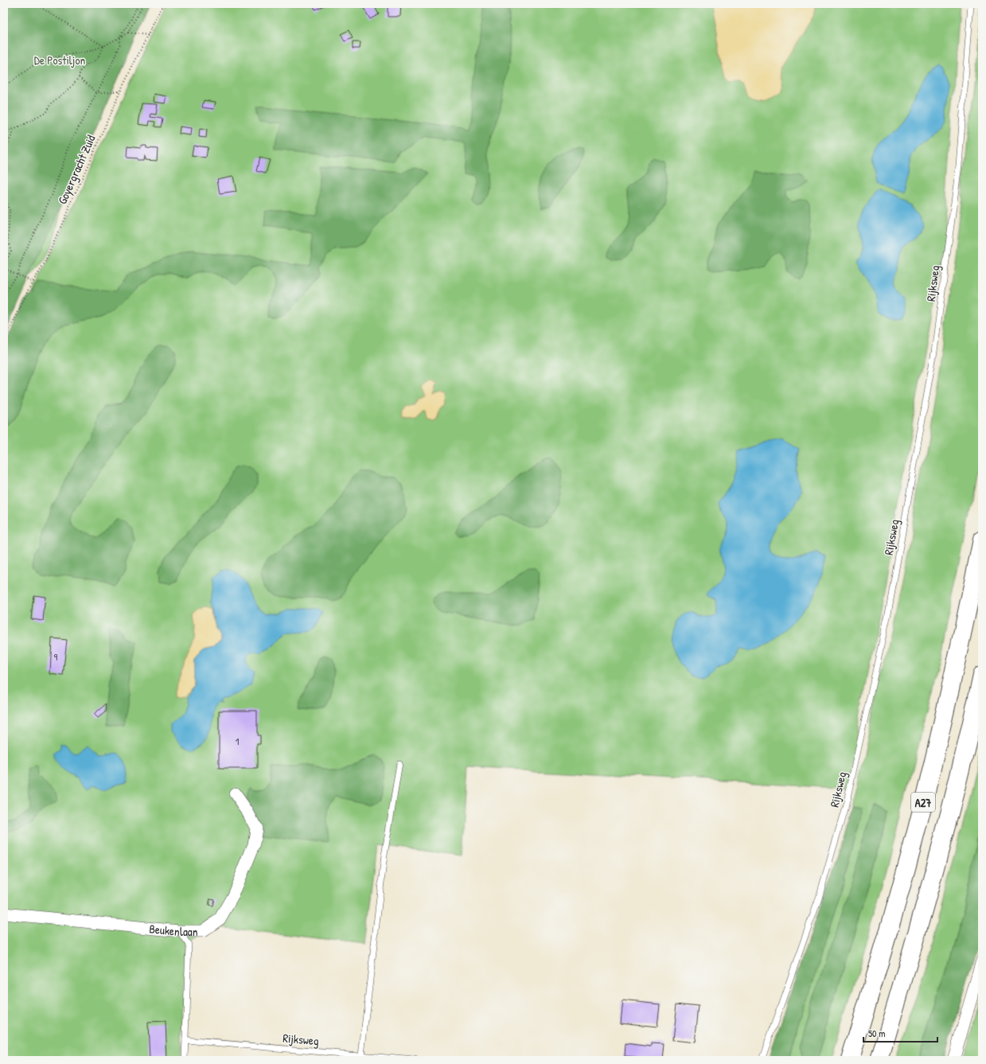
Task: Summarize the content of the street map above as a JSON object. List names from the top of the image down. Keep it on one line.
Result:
{"streets":{"highway":["A27"],"street":["Beukenlaan"],"lane":["Rijksweg"],"path":["Goyergracht Zuid"]},"parks":["De Postiljon"],"house_numbers":["9","1"],"scale_bar":"50 m"}
